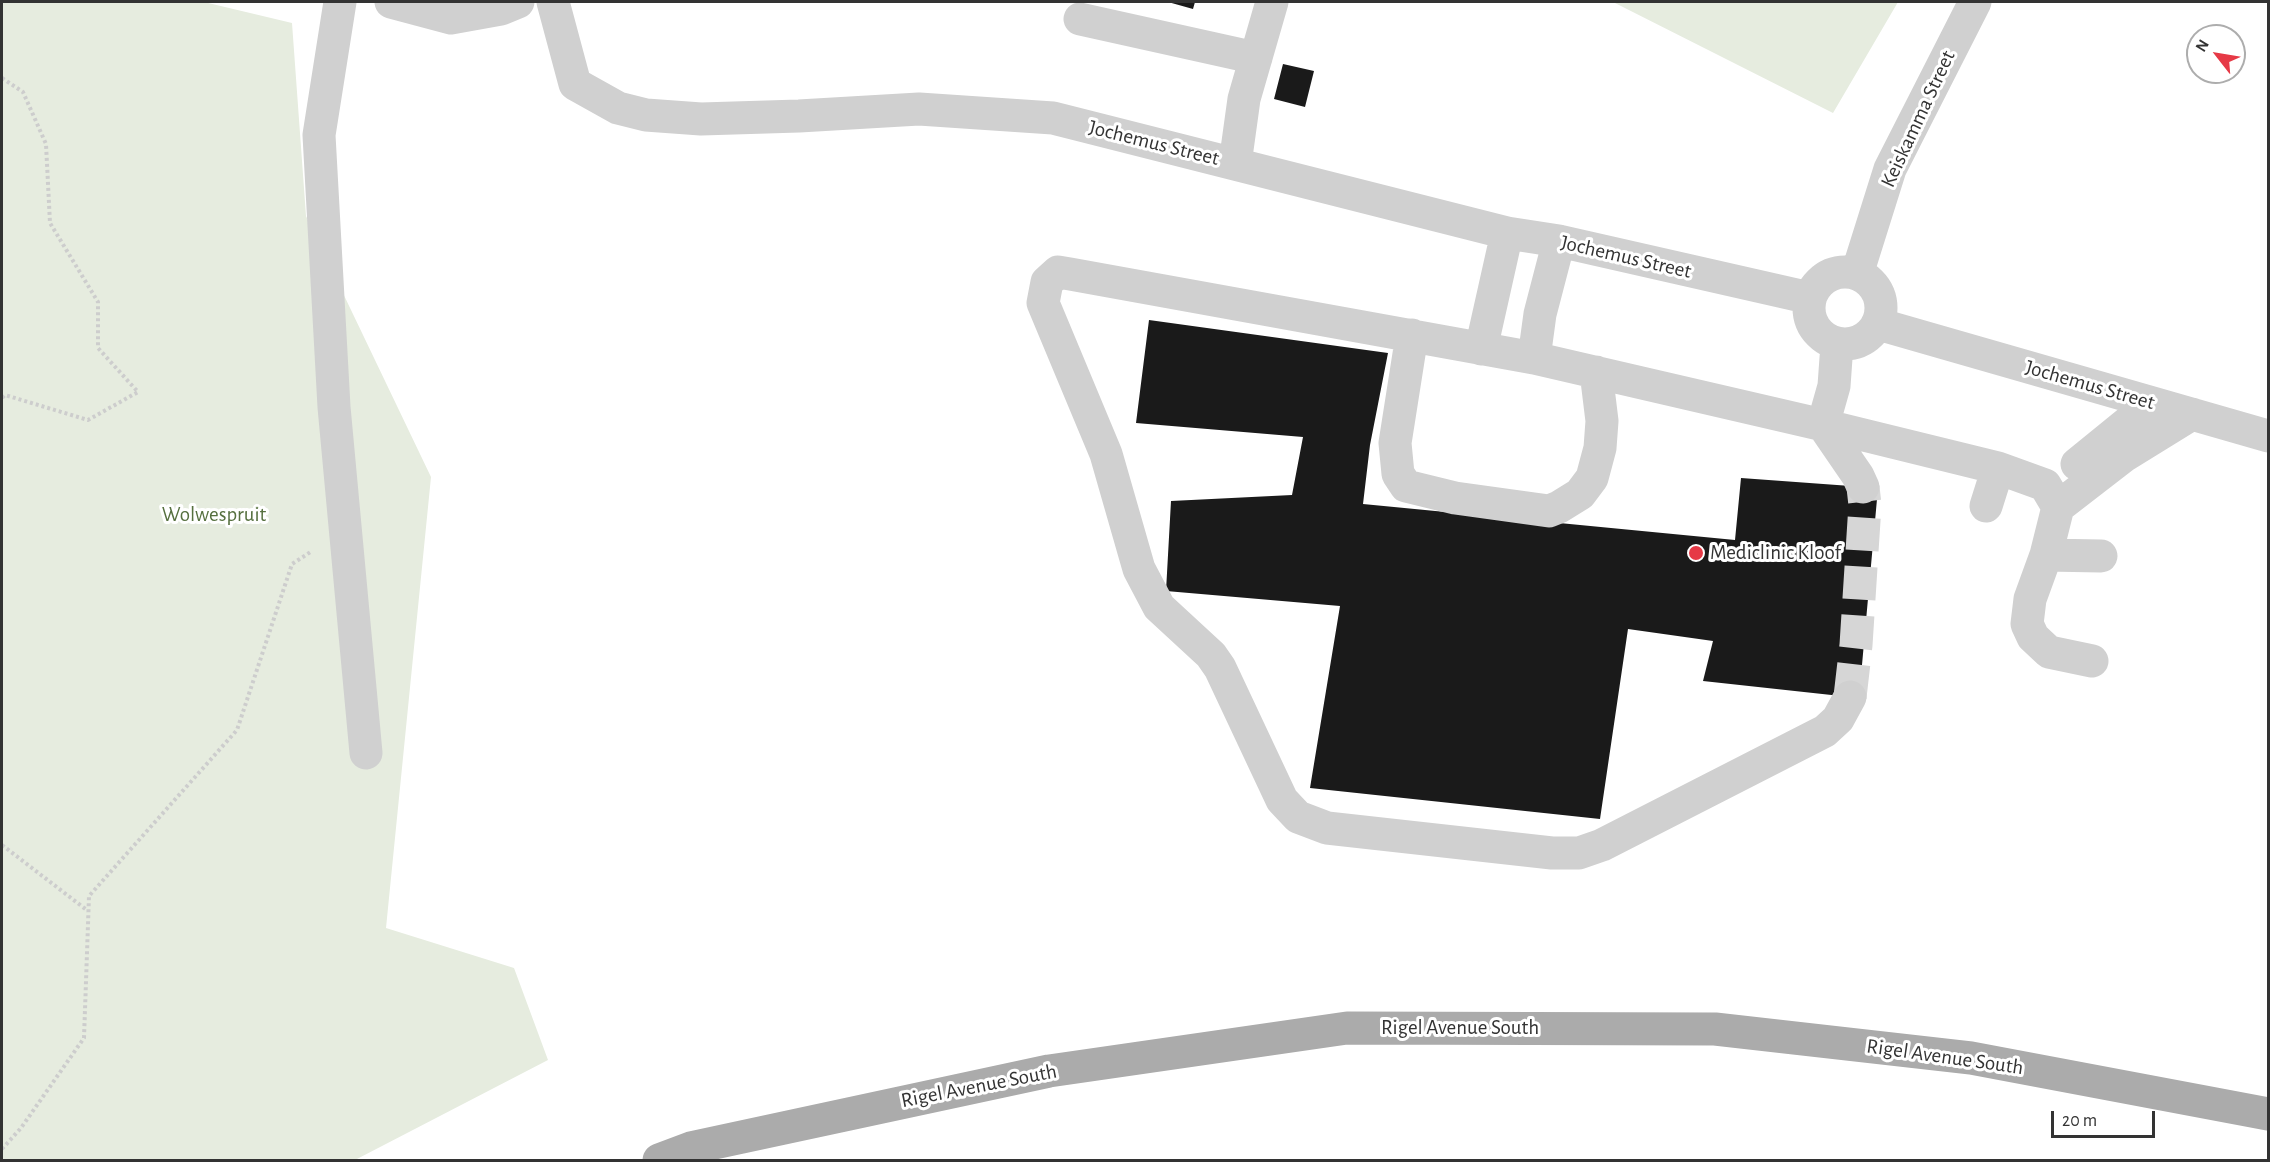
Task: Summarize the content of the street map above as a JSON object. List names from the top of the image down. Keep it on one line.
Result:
{"streets":{"main road":["Rigel Avenue South"],"street":["Keiskamma Street","Jochemus Street"]},"crossings":[["Keiskamma Street","Jochemus Street"]],"parks":["Wolwespruit"],"places":["Mediclinic Kloof"],"scale_bar":"20 m","north":"top left"}
